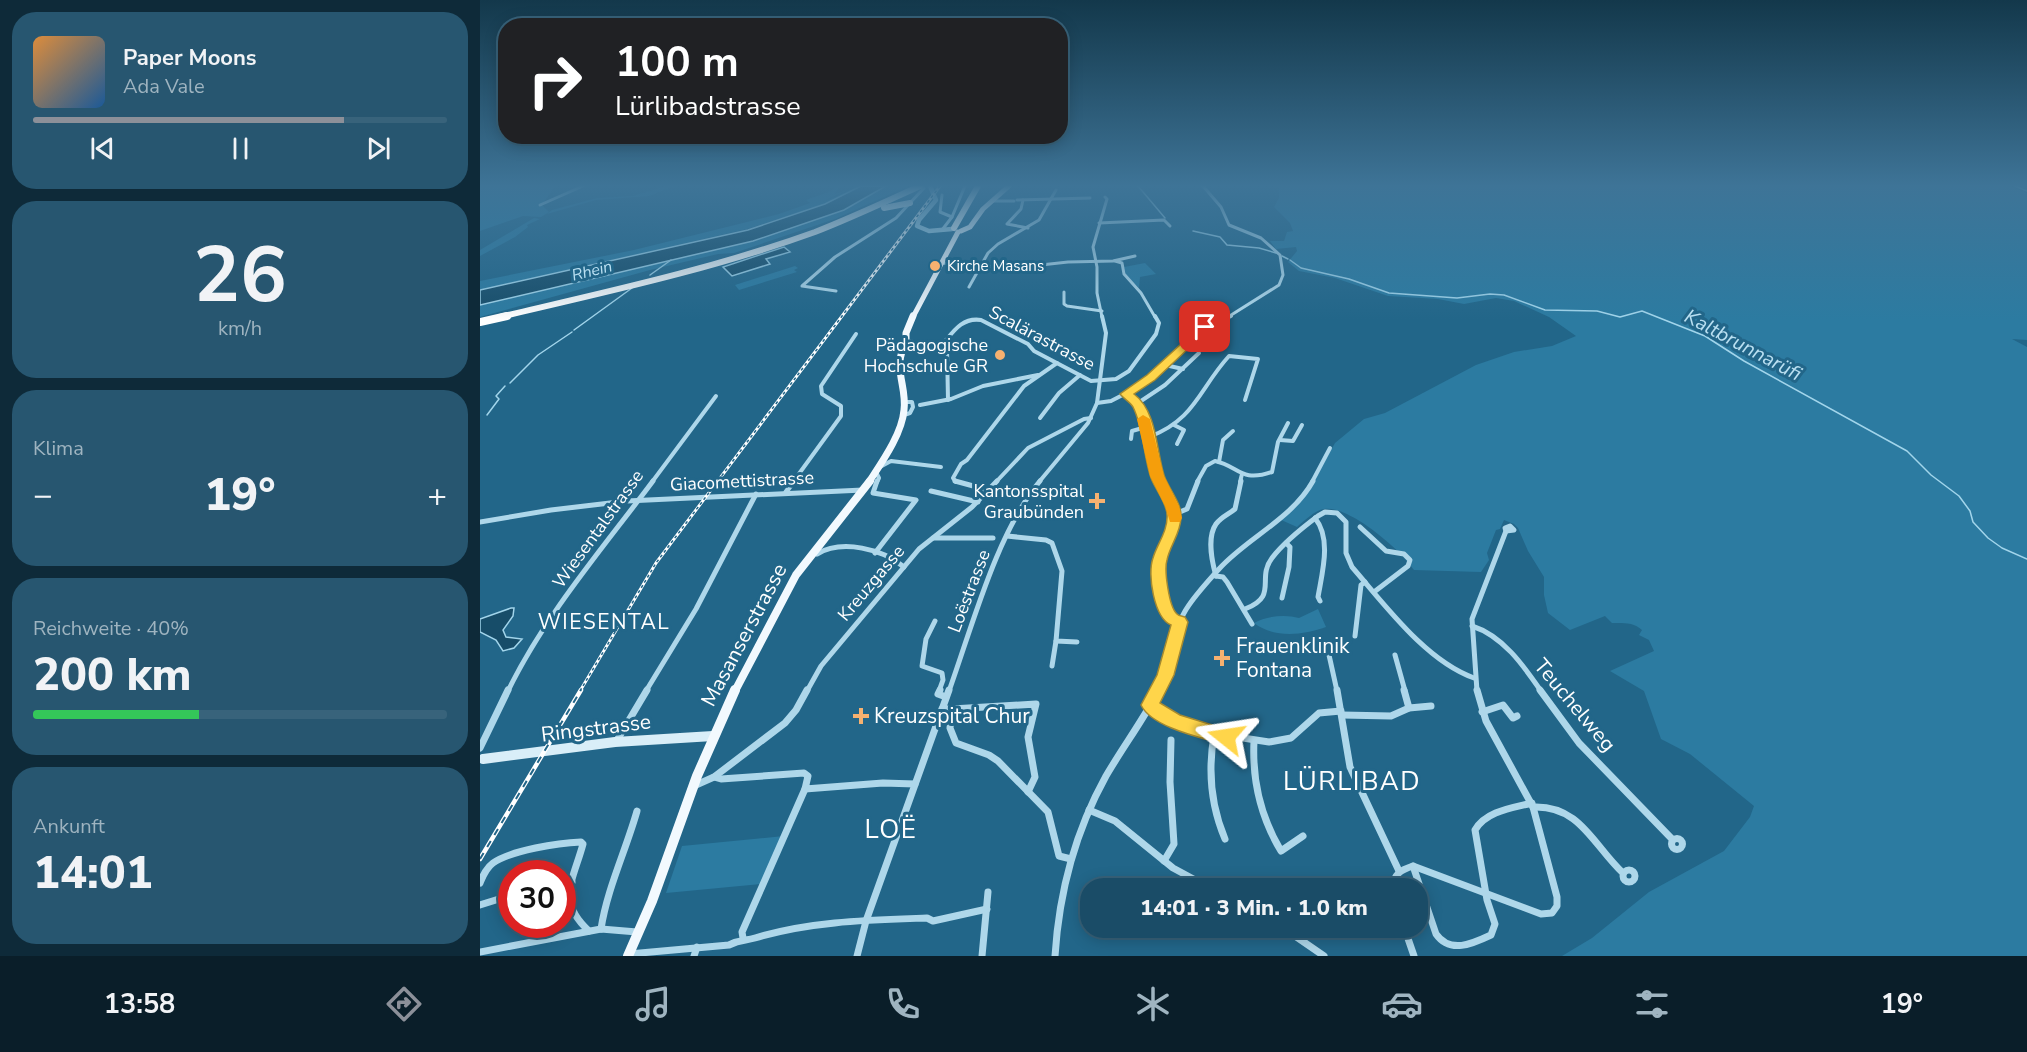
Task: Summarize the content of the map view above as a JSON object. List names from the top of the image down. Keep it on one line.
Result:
{"streets":{"main road":["Masanserstrasse","Ringstrasse"],"street":["Scalärastrasse","Giacomettistrasse","Wiesentalstrasse","Kreuzgasse","Loëstrasse","Teuchelweg"]},"crossings":[["Scalärastrasse","Loëstrasse"],["Giacomettistrasse","Wiesentalstrasse"],["Giacomettistrasse","Masanserstrasse"],["Wiesentalstrasse","Ringstrasse"],["Kreuzgasse","Loëstrasse"],["Kreuzgasse","Masanserstrasse"],["Masanserstrasse","Ringstrasse"]],"districts":["WIESENTAL","LÜRLIBAD","LOË"],"water":["Rhein","Kaltbrunnarüfi"],"places":{"other":["Kirche Masans","Pädagogische Hochschule GR"],"health":["Kantonsspital Graubünden","Frauenklinik Fontana","Kreuzspital Chur"]},"page":{"turn":["100 m","Lürlibadstrasse"],"song":["Paper Moons","Ada Vale"],"tile":[["26","km/h"],"Klima",["Reichweite · 40%","200 km"],["Ankunft","14:01"]],"heat":["−","19°","+"],"limit":"30","trip":"14:01 · 3 Min. · 1.0 km","tabs":["13:58","19°"]}}
